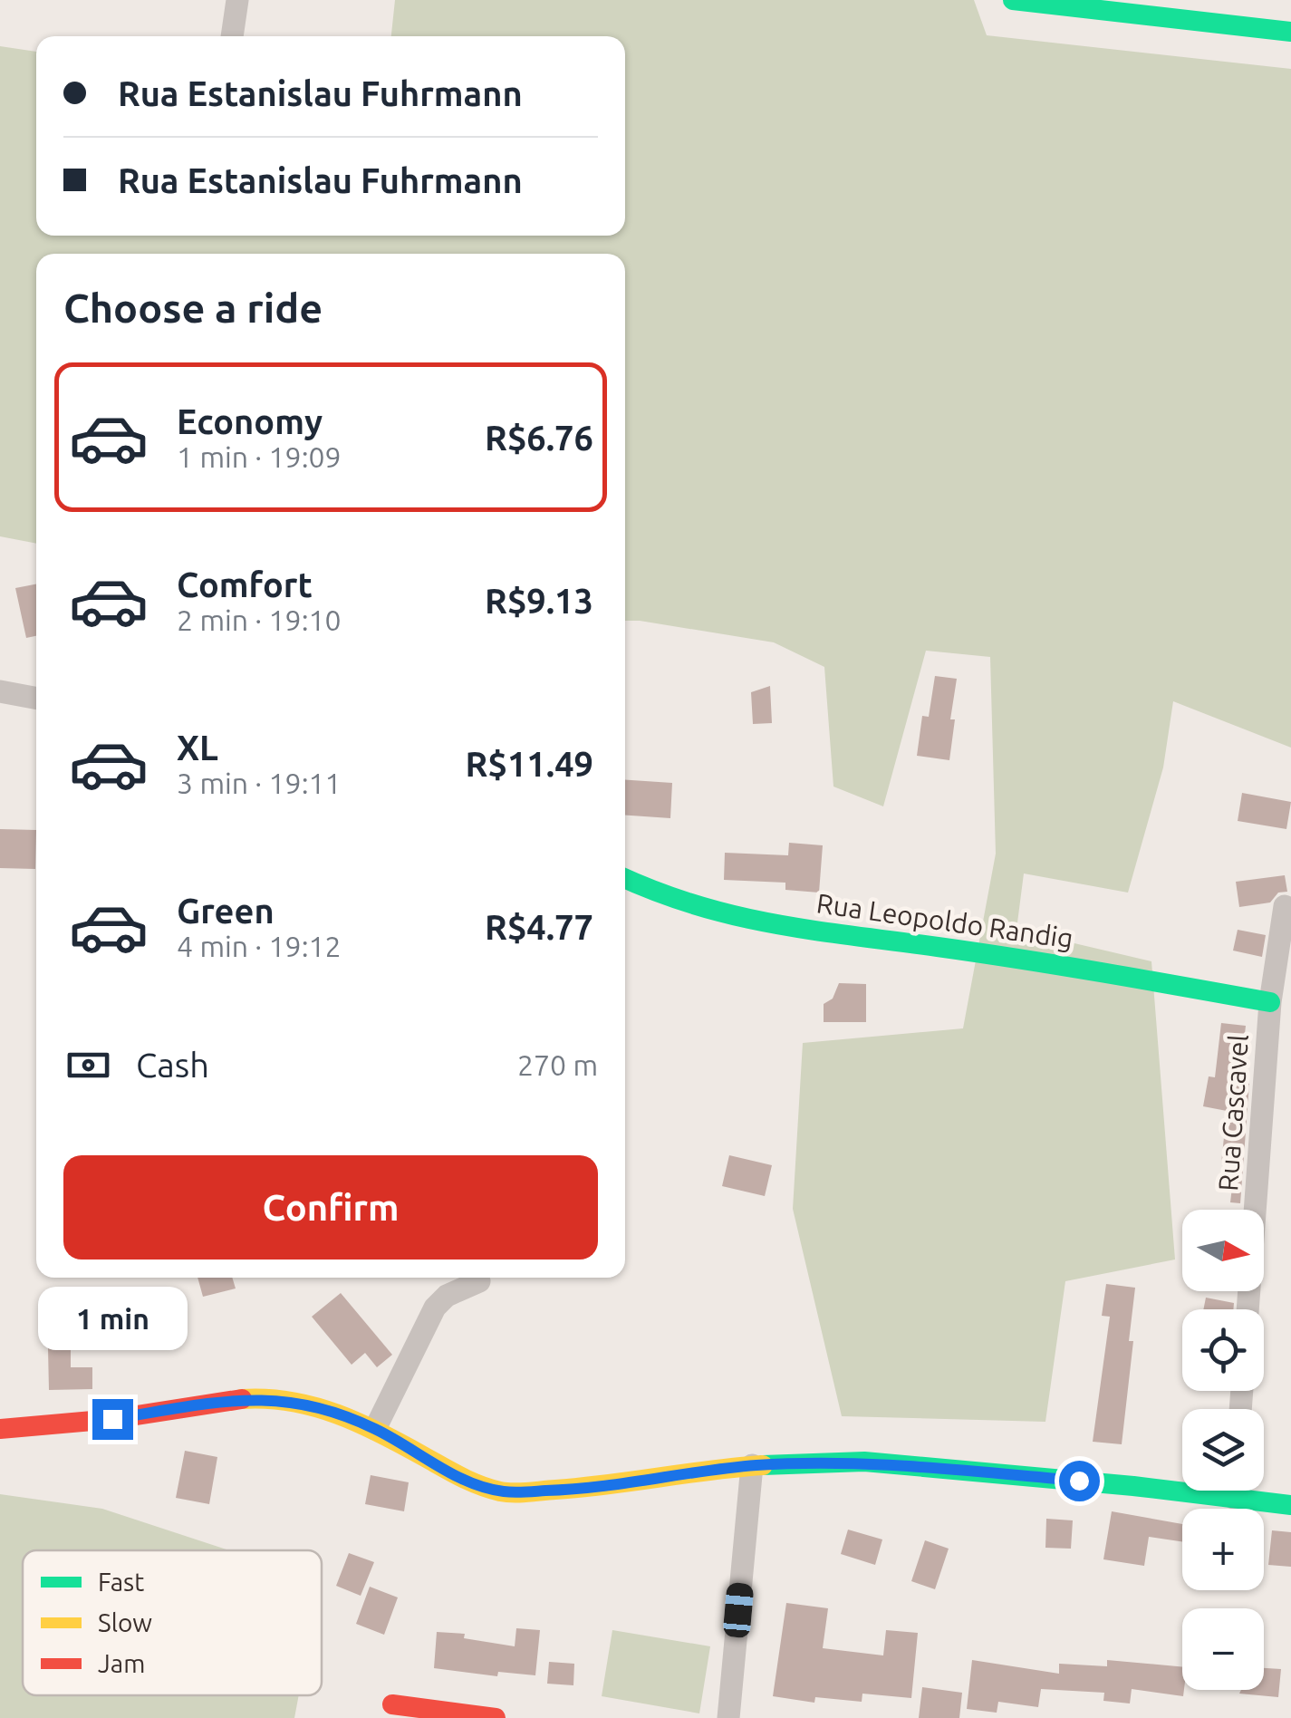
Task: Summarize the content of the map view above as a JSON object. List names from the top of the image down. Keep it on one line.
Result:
{"streets":{"street":["Rua Leopoldo Randig","Rua Cascavel"]},"crossings":[["Rua Leopoldo Randig","Rua Cascavel"]],"legend":["Fast","Slow","Jam"],"north":"right","page":{"banner":["Rua Estanislau Fuhrmann","Rua Estanislau Fuhrmann"],"heading":"Choose a ride","list":[{"name":"Economy","note":"1 min · 19:09","value":"R$6.76"},{"name":"Comfort","note":"2 min · 19:10","value":"R$9.13"},{"name":"XL","note":"3 min · 19:11","value":"R$11.49"},{"name":"Green","note":"4 min · 19:12","value":"R$4.77"}],"pay":["Cash","270 m"],"buttons":"Confirm","map_buttons":["+","−"],"bubble":"1 min"}}
